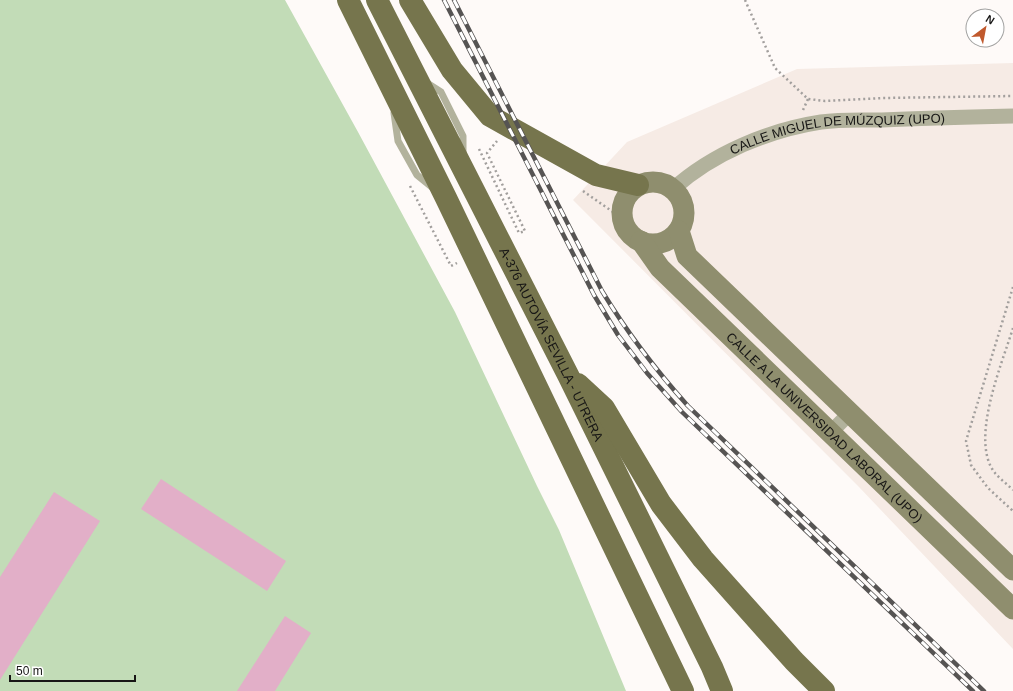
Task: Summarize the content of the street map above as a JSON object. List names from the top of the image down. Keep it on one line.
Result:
{"streets":{"main road":["A-376 AUTOVÍA SEVILLA - UTRERA"],"street":["CALLE MIGUEL DE MÚZQUIZ (UPO)","CALLE A LA UNIVERSIDAD LABORAL (UPO)"]},"crossings":[["CALLE MIGUEL DE MÚZQUIZ (UPO)","CALLE A LA UNIVERSIDAD LABORAL (UPO)"]],"scale_bar":"50 m","north":"top right"}
